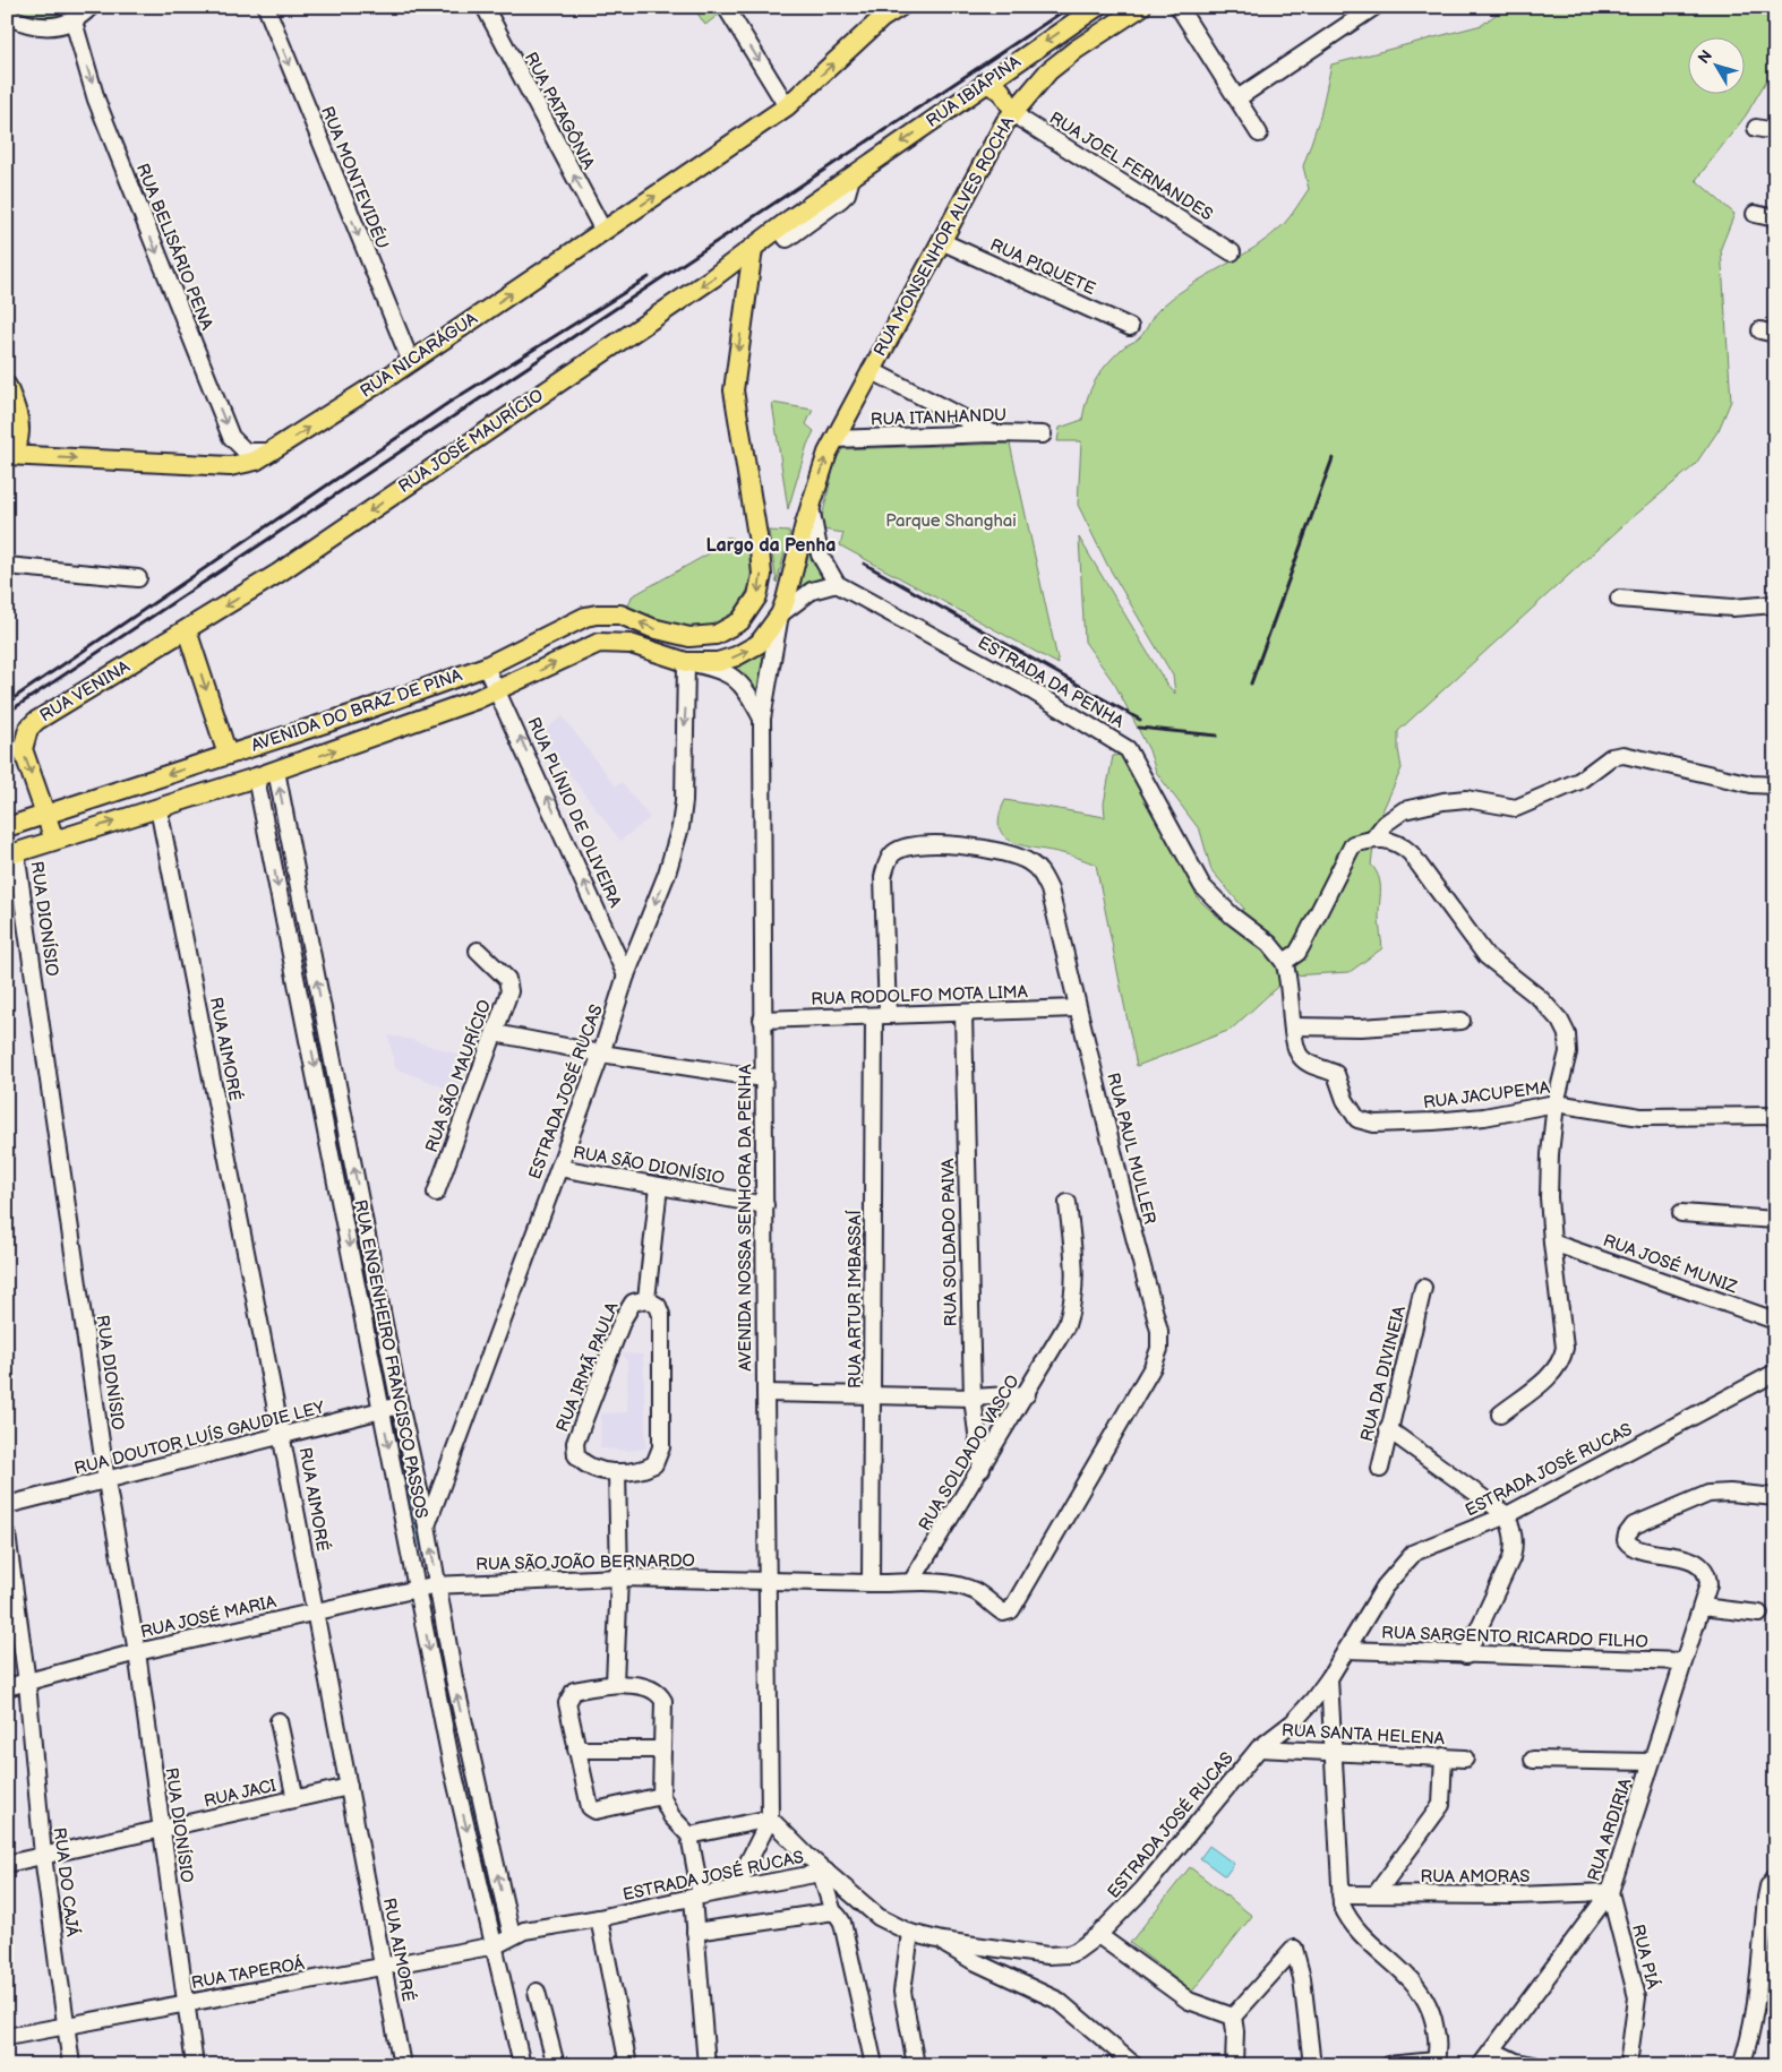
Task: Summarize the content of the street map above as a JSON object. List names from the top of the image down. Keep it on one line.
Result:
{"streets":{"main road":["RUA IBIAPINA","RUA MONSENHOR ALVES ROCHA","RUA NICARÁGUA","RUA JOSÉ MAURÍCIO","RUA VENINA","AVENIDA DO BRAZ DE PINA"],"street":["RUA PATAGÔNIA","RUA JOEL FERNANDES","RUA MONTEVIDÉU","RUA BELISÁRIO PENA","RUA PIQUETE","RUA ITANHANDU","ESTRADA DA PENHA","RUA PLÍNIO DE OLIVEIRA","RUA DIONÍSIO","RUA RODOLFO MOTA LIMA","RUA AIMORÉ","RUA SÃO MAURÍCIO","ESTRADA JOSÉ RUCAS","RUA JACUPEMA","RUA PAUL MULLER","RUA SÃO DIONÍSIO","AVENIDA NOSSA SENHORA DA PENHA","RUA SOLDADO PAIVA","RUA JOSÉ MUNIZ","RUA ARTUR IMBASSAÍ","RUA ENGENHEIRO FRANCISCO PASSOS","RUA IRMÃ PAULA","RUA DA DIVINEIA","RUA DOUTOR LUÍS GAUDIE LEY","RUA SOLDADO VASCO","RUA SÃO JOÃO BERNARDO","RUA JOSÉ MARIA","RUA SARGENTO RICARDO FILHO","RUA SANTA HELENA","RUA JACI","RUA ARDIRIA","RUA AMORAS","RUA DO CAJÁ","RUA PIÁ","RUA TAPEROÁ"]},"crossings":[["RUA IBIAPINA","RUA JOSÉ MAURÍCIO"],["RUA IBIAPINA","AVENIDA DO BRAZ DE PINA"],["RUA PATAGÔNIA","RUA NICARÁGUA"],["RUA JOEL FERNANDES","RUA MONSENHOR ALVES ROCHA"],["RUA MONTEVIDÉU","RUA NICARÁGUA"],["RUA MONSENHOR ALVES ROCHA","RUA PIQUETE"],["RUA MONSENHOR ALVES ROCHA","RUA ITANHANDU"],["RUA BELISÁRIO PENA","RUA NICARÁGUA"],["RUA JOSÉ MAURÍCIO","RUA VENINA"],["RUA JOSÉ MAURÍCIO","AVENIDA DO BRAZ DE PINA"],["ESTRADA DA PENHA","RUA JACUPEMA"],["RUA VENINA","AVENIDA DO BRAZ DE PINA"],["AVENIDA DO BRAZ DE PINA","RUA PLÍNIO DE OLIVEIRA"],["AVENIDA DO BRAZ DE PINA","RUA DIONÍSIO"],["AVENIDA DO BRAZ DE PINA","RUA AIMORÉ"],["AVENIDA DO BRAZ DE PINA","ESTRADA JOSÉ RUCAS"],["AVENIDA DO BRAZ DE PINA","AVENIDA NOSSA SENHORA DA PENHA"],["AVENIDA DO BRAZ DE PINA","RUA ENGENHEIRO FRANCISCO PASSOS"],["RUA PLÍNIO DE OLIVEIRA","ESTRADA JOSÉ RUCAS"],["RUA DIONÍSIO","RUA DOUTOR LUÍS GAUDIE LEY"],["RUA DIONÍSIO","RUA JOSÉ MARIA"],["RUA DIONÍSIO","RUA JACI"],["RUA DIONÍSIO","RUA TAPEROÁ"],["RUA RODOLFO MOTA LIMA","RUA PAUL MULLER"],["RUA RODOLFO MOTA LIMA","AVENIDA NOSSA SENHORA DA PENHA"],["RUA RODOLFO MOTA LIMA","RUA SOLDADO PAIVA"],["RUA RODOLFO MOTA LIMA","RUA ARTUR IMBASSAÍ"],["RUA AIMORÉ","RUA DOUTOR LUÍS GAUDIE LEY"],["RUA AIMORÉ","RUA JOSÉ MARIA"],["RUA AIMORÉ","RUA JACI"],["RUA AIMORÉ","RUA TAPEROÁ"],["ESTRADA JOSÉ RUCAS","RUA SÃO DIONÍSIO"],["ESTRADA JOSÉ RUCAS","AVENIDA NOSSA SENHORA DA PENHA"],["ESTRADA JOSÉ RUCAS","RUA ENGENHEIRO FRANCISCO PASSOS"],["ESTRADA JOSÉ RUCAS","RUA SARGENTO RICARDO FILHO"],["ESTRADA JOSÉ RUCAS","RUA SANTA HELENA"],["ESTRADA JOSÉ RUCAS","RUA TAPEROÁ"],["RUA PAUL MULLER","RUA ARTUR IMBASSAÍ"],["RUA PAUL MULLER","RUA SOLDADO VASCO"],["RUA SÃO DIONÍSIO","AVENIDA NOSSA SENHORA DA PENHA"],["AVENIDA NOSSA SENHORA DA PENHA","RUA SÃO JOÃO BERNARDO"],["RUA SOLDADO PAIVA","RUA SOLDADO VASCO"],["RUA ENGENHEIRO FRANCISCO PASSOS","RUA DOUTOR LUÍS GAUDIE LEY"],["RUA ENGENHEIRO FRANCISCO PASSOS","RUA SÃO JOÃO BERNARDO"],["RUA ENGENHEIRO FRANCISCO PASSOS","RUA JOSÉ MARIA"],["RUA ENGENHEIRO FRANCISCO PASSOS","RUA TAPEROÁ"],["RUA SÃO JOÃO BERNARDO","RUA JOSÉ MARIA"],["RUA JOSÉ MARIA","RUA DO CAJÁ"],["RUA SARGENTO RICARDO FILHO","RUA ARDIRIA"],["RUA JACI","RUA DO CAJÁ"],["RUA ARDIRIA","RUA AMORAS"],["RUA ARDIRIA","RUA PIÁ"],["RUA AMORAS","RUA PIÁ"],["RUA DO CAJÁ","RUA TAPEROÁ"]],"one_way":["RUA IBIAPINA","RUA PATAGÔNIA","RUA MONTEVIDÉU","RUA BELISÁRIO PENA","RUA NICARÁGUA","RUA JOSÉ MAURÍCIO","RUA VENINA","RUA PLÍNIO DE OLIVEIRA"],"districts":["Largo da Penha"],"parks":["Parque Shanghai"],"north":"top left"}
